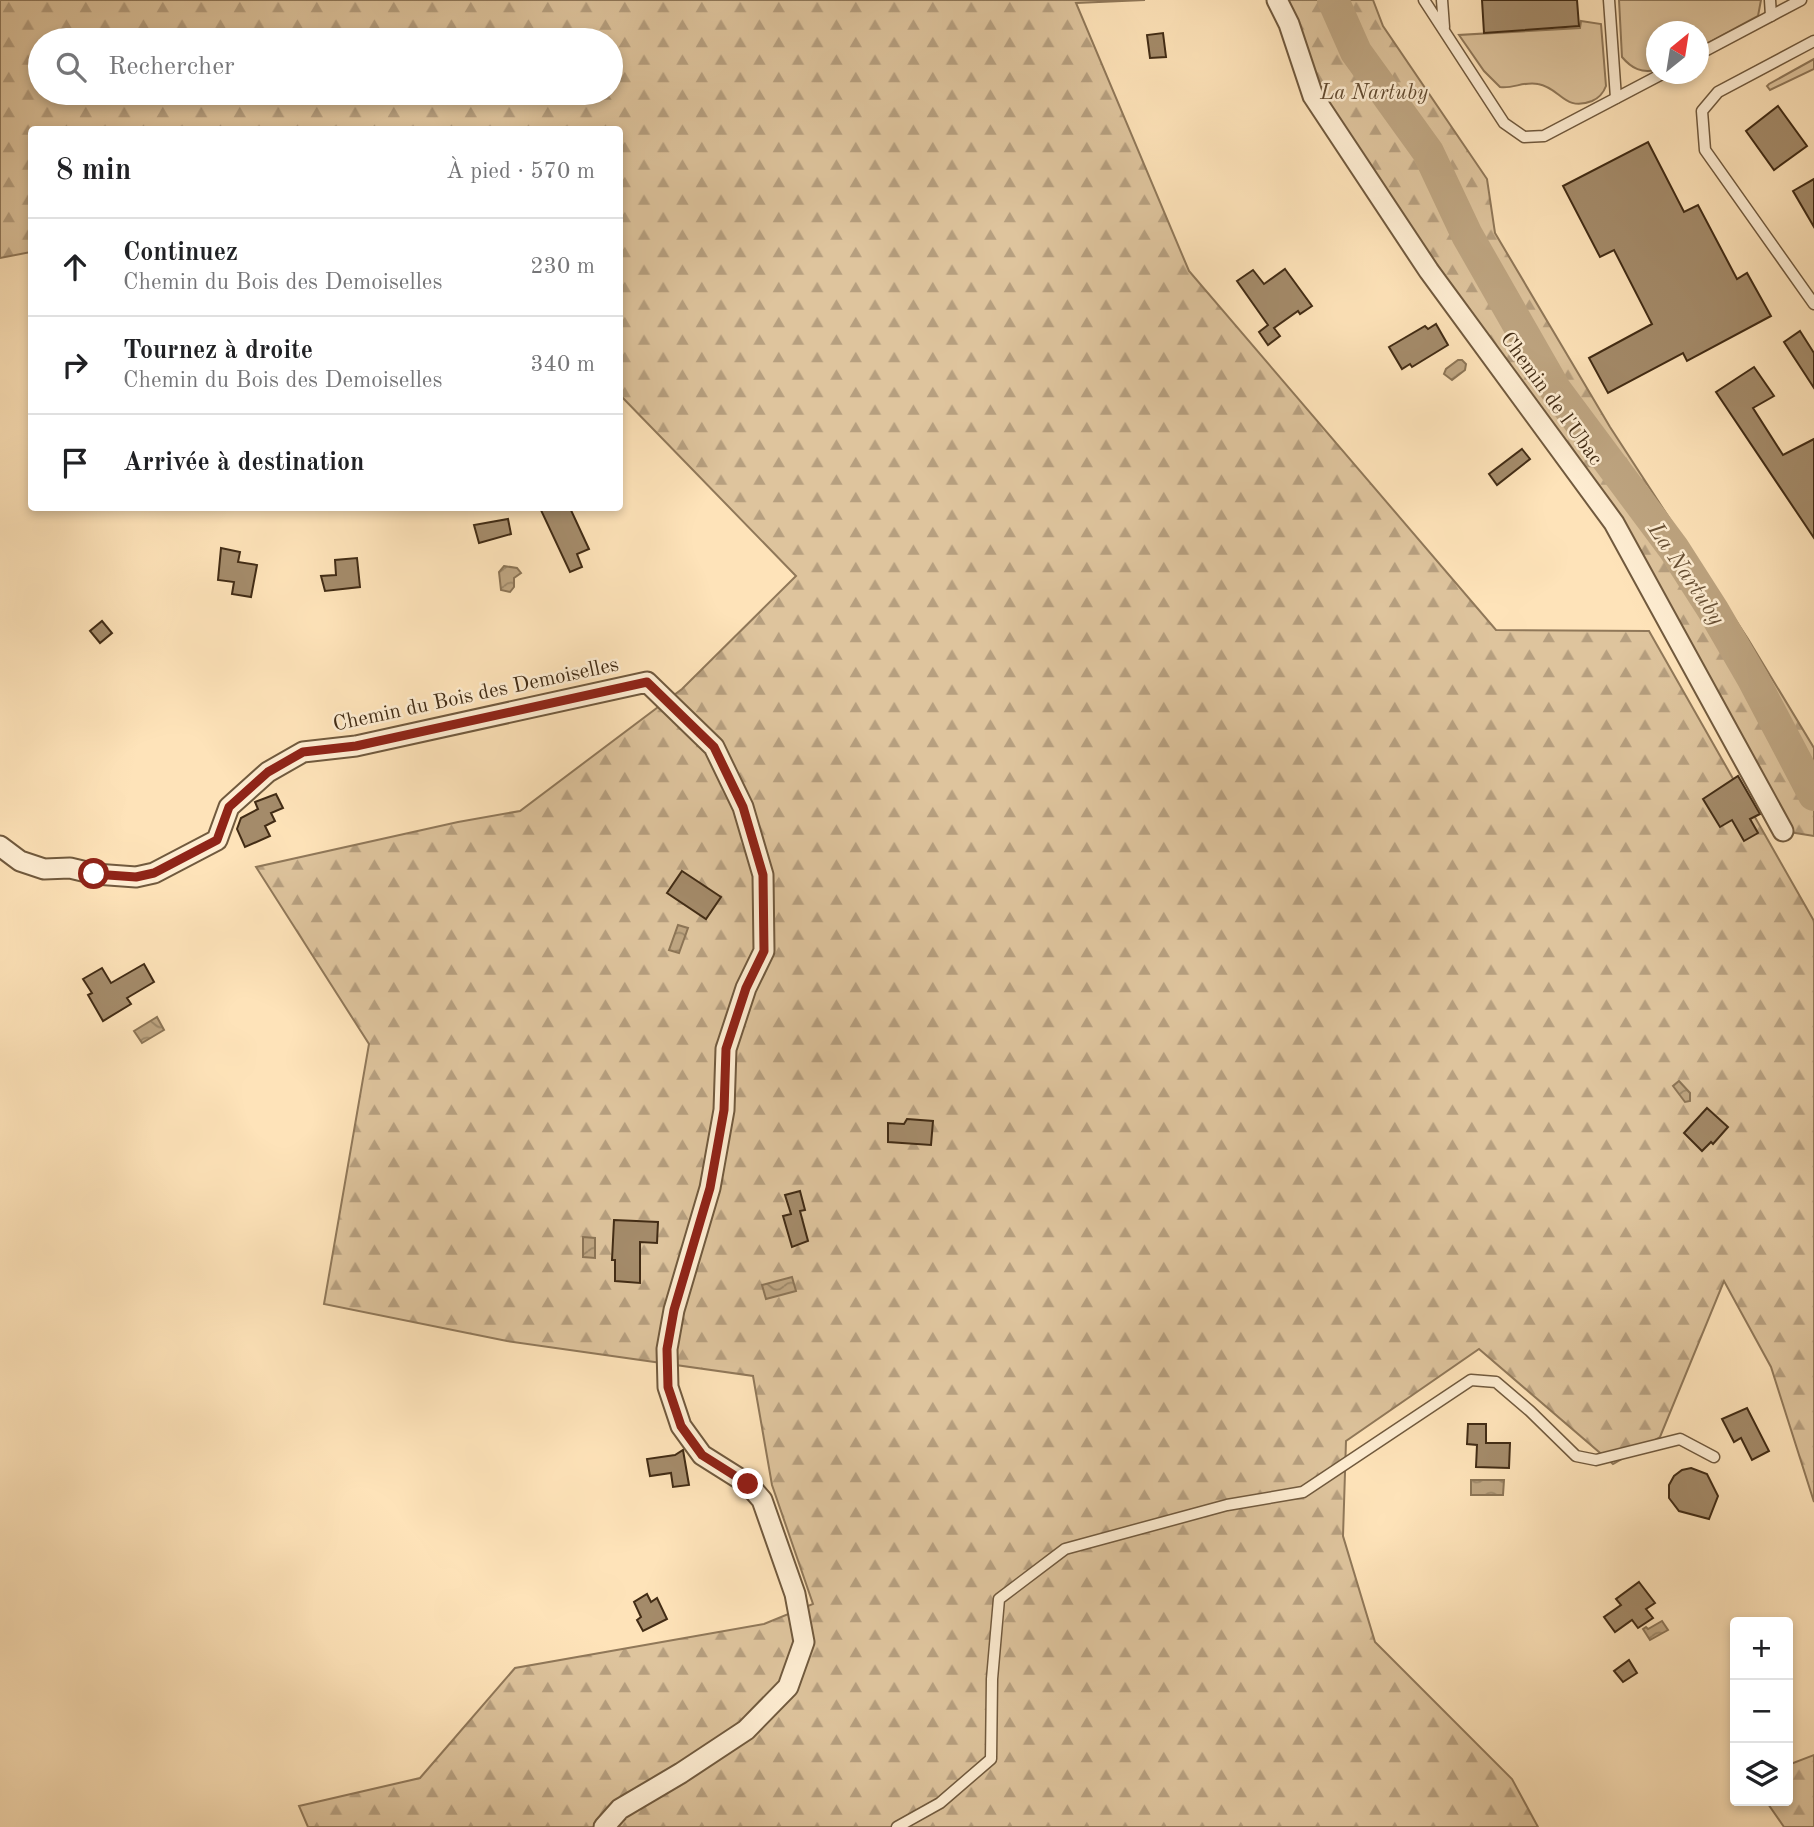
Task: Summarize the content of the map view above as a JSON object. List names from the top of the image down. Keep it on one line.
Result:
{"streets":{"street":["Chemin de l'Ubac","Chemin du Bois des Demoiselles"]},"water":["La Nartuby"],"parks":["La Nartuby"],"north":"top right","page":{"search":"Rechercher","heading":["8 min","À pied · 570 m"],"list":[["Continuez","Chemin du Bois des Demoiselles","230 m"],["Tournez à droite","Chemin du Bois des Demoiselles","340 m"],"Arrivée à destination"],"map_buttons":["+","−"]}}
